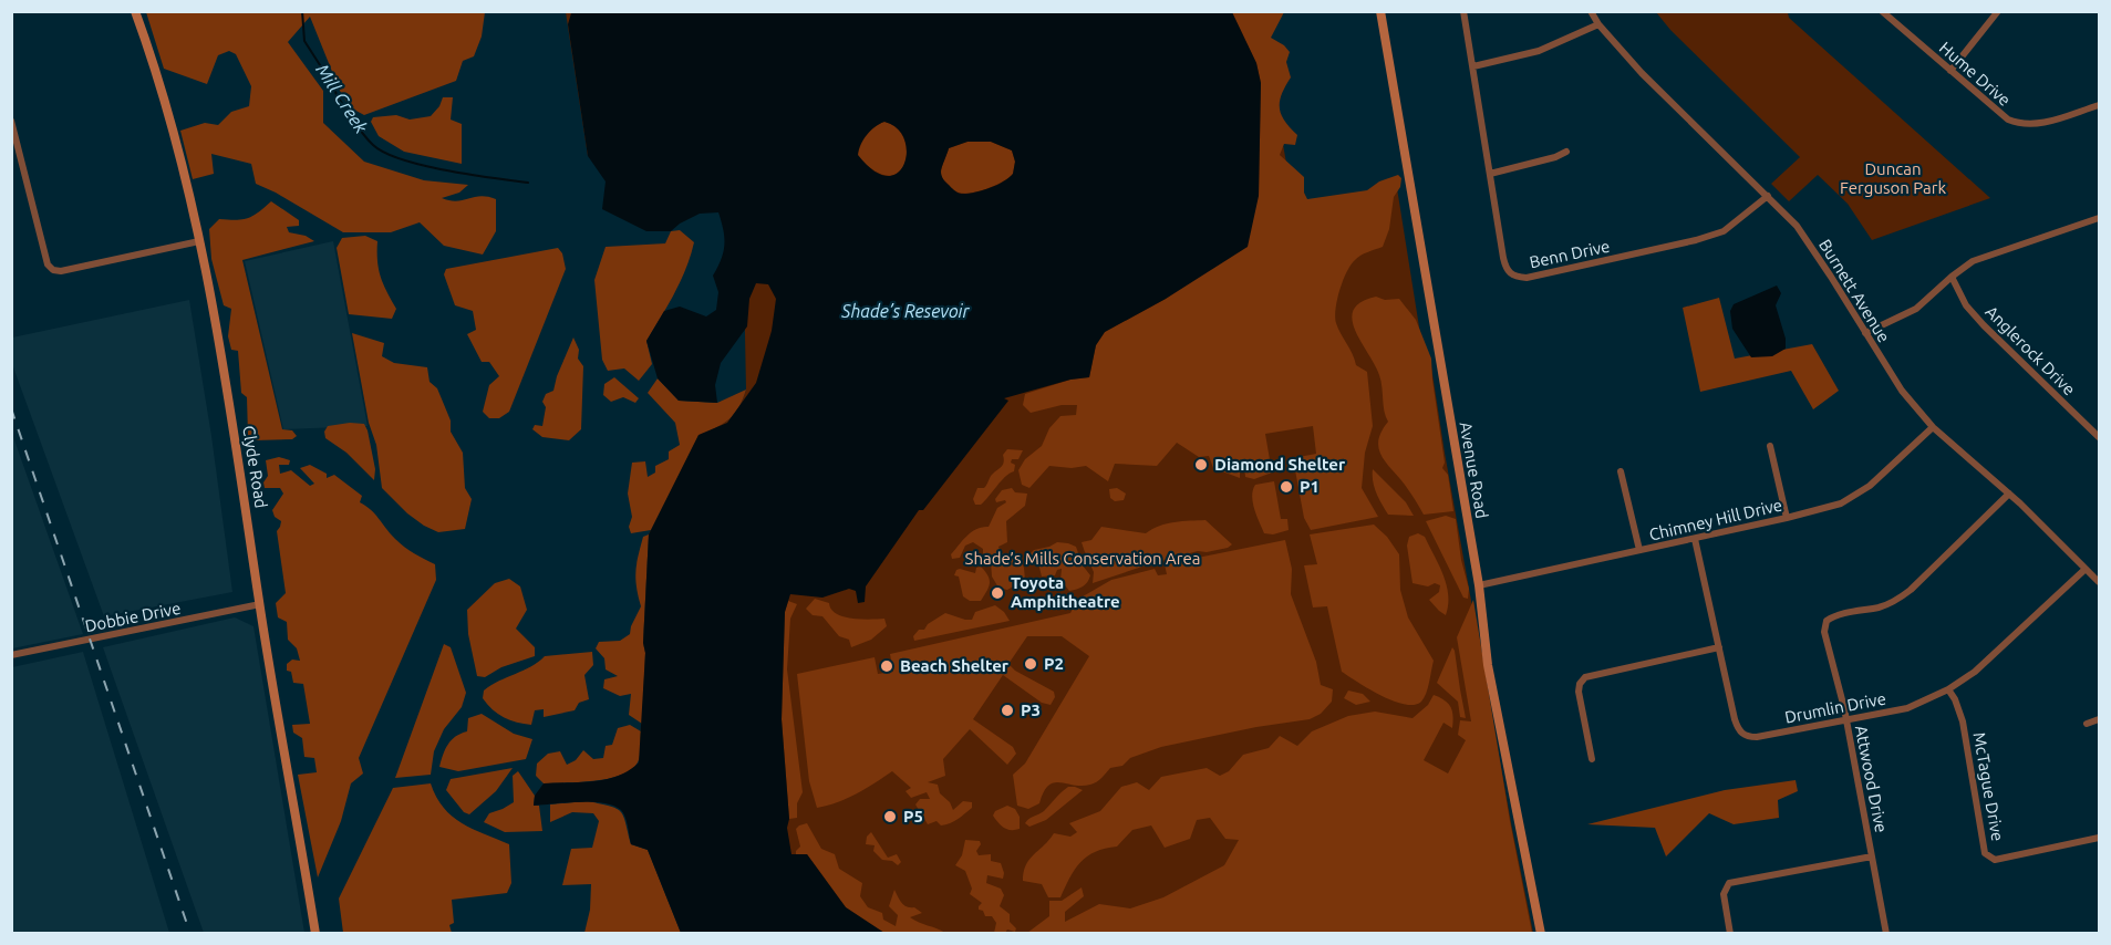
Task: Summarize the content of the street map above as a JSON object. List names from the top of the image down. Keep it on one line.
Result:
{"streets":{"main road":["Clyde Road","Avenue Road"],"street":["Hume Drive","Benn Drive","Burnett Avenue","Anglerock Drive","Chimney Hill Drive","Dobbie Drive","Drumlin Drive","Attwood Drive","McTague Drive"]},"crossings":[["Benn Drive","Burnett Avenue"],["Burnett Avenue","Chimney Hill Drive"],["Burnett Avenue","Drumlin Drive"],["Burnett Avenue","Attwood Drive"],["Clyde Road","Dobbie Drive"],["Avenue Road","Chimney Hill Drive"],["Chimney Hill Drive","Drumlin Drive"],["Drumlin Drive","Attwood Drive"],["Drumlin Drive","McTague Drive"]],"water":["Mill Creek","Shade’s Resevoir"],"parks":["Duncan Ferguson Park","Shade’s Mills Conservation Area"],"places":["Diamond Shelter","P1","Toyota Amphitheatre","P2","Beach Shelter","P3","P5"]}
